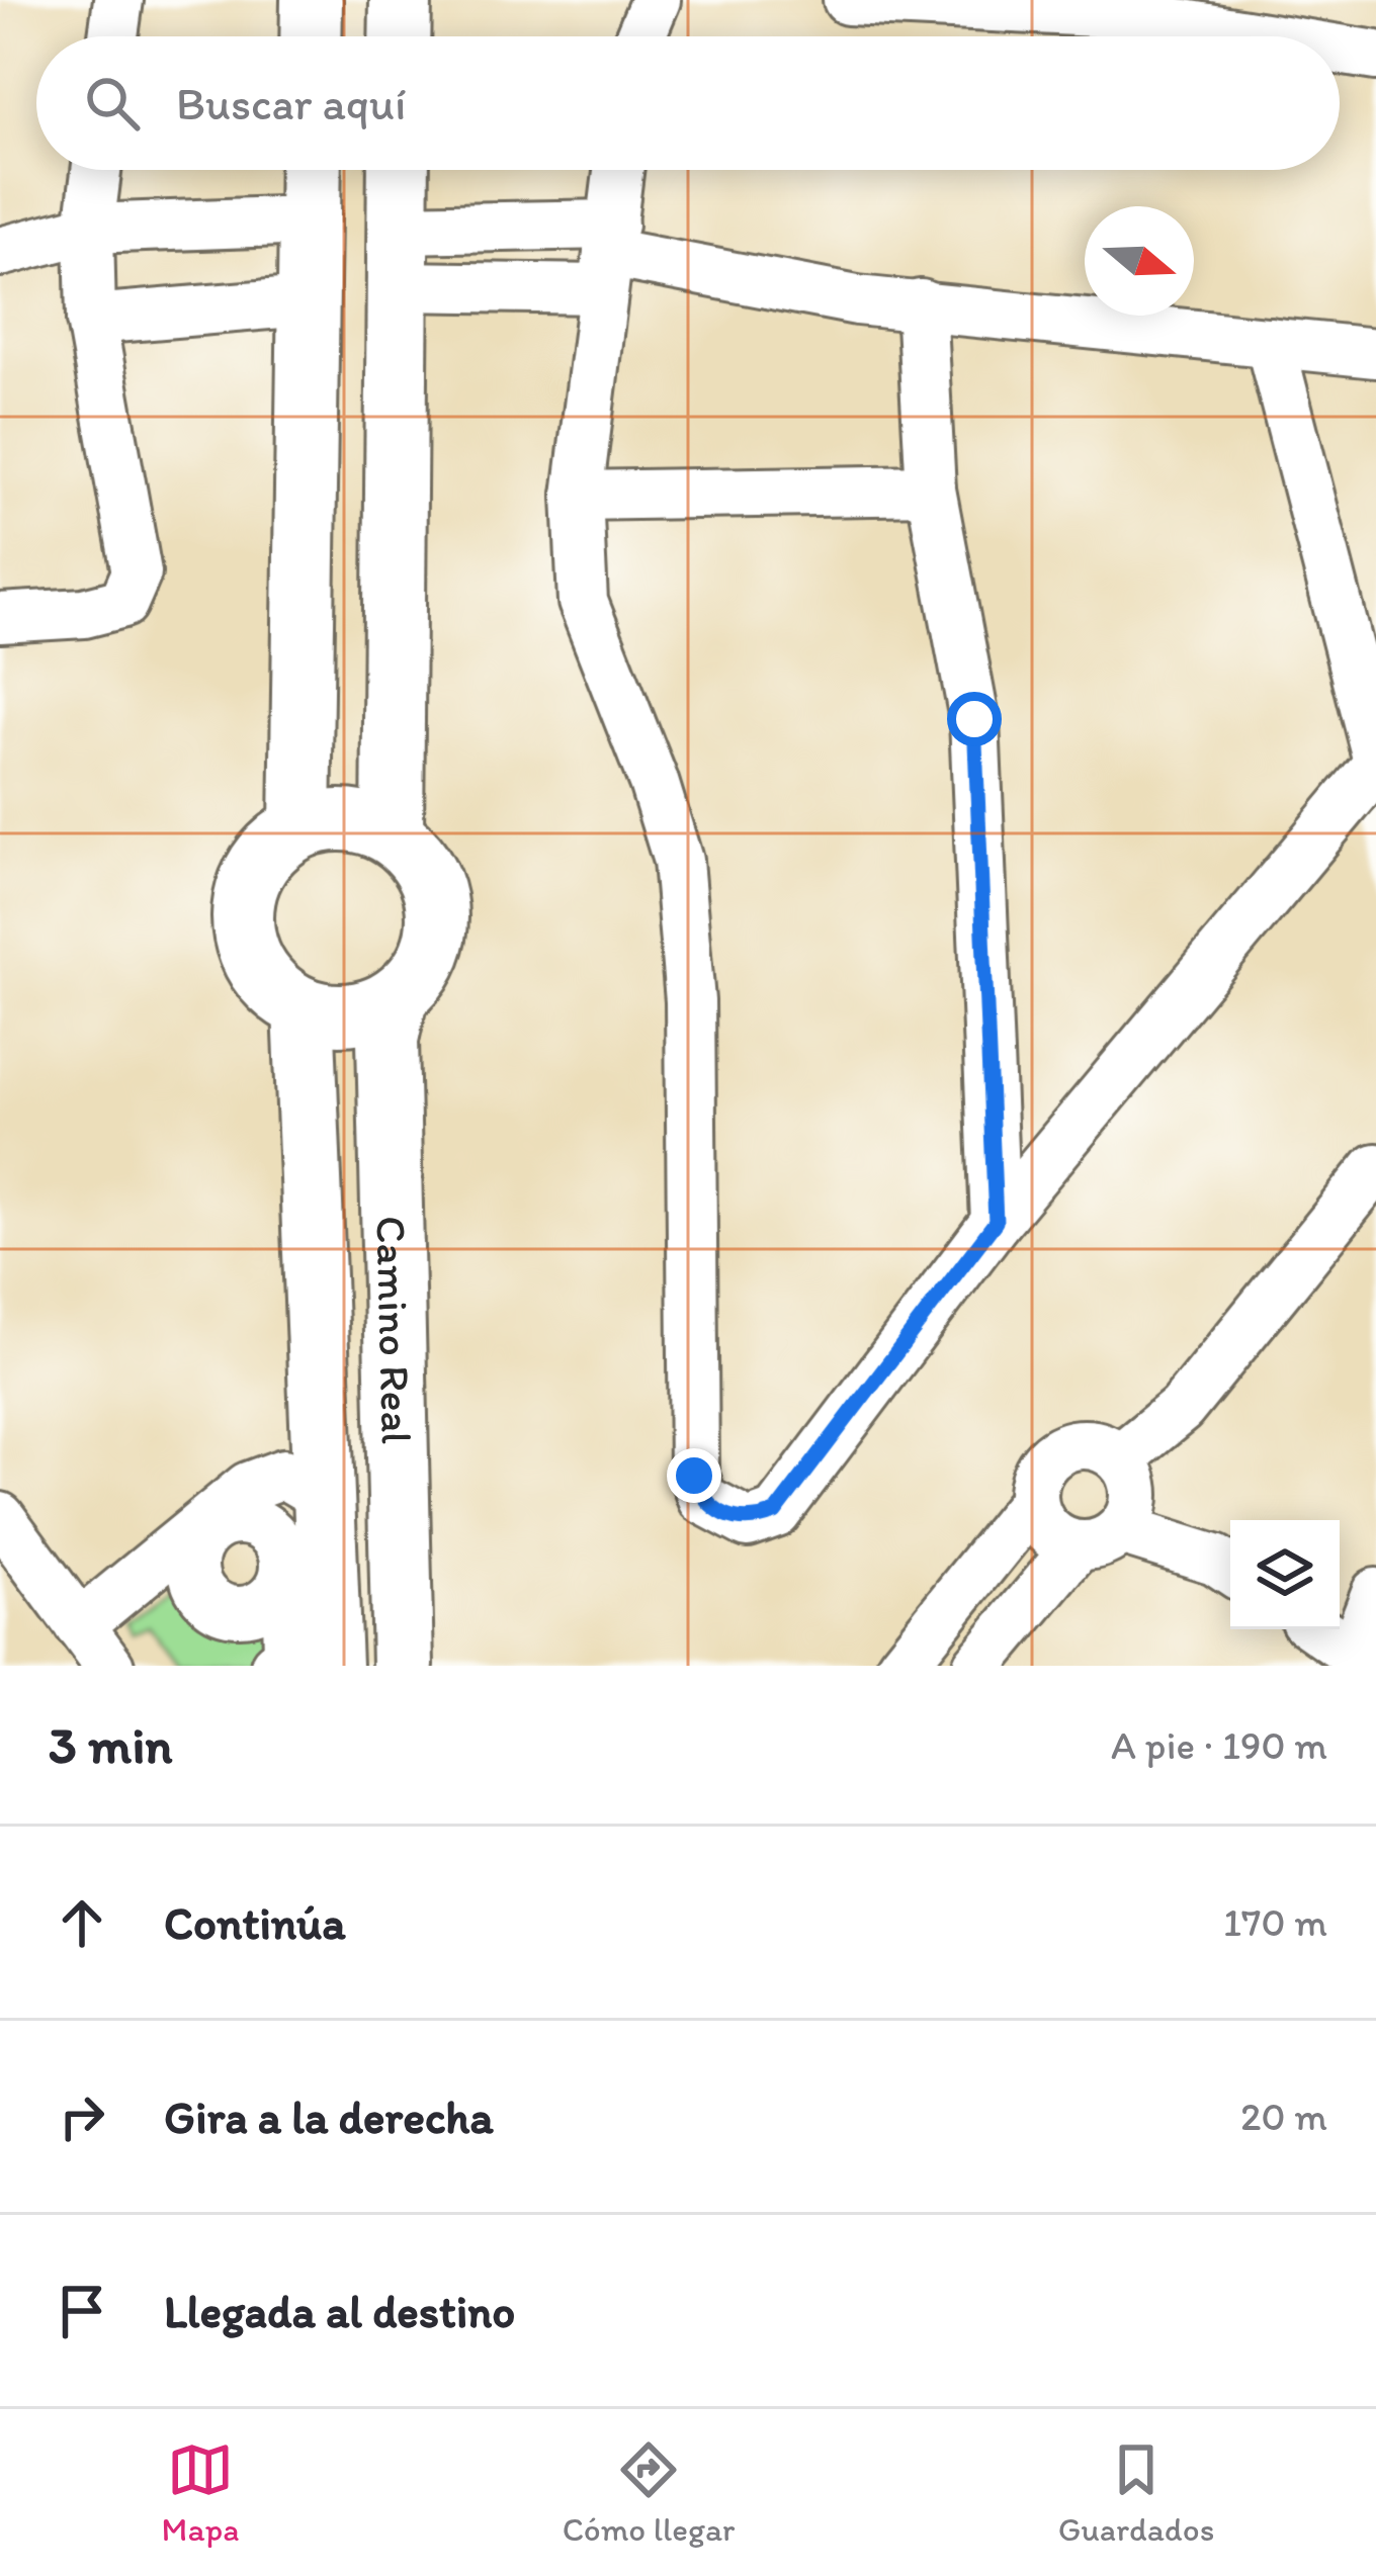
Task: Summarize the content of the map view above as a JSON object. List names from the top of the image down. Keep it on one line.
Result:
{"streets":{"main road":["Camino Real"]},"north":"right","page":{"search":"Buscar aquí","heading":["3 min","A pie · 190 m"],"list":[["Continúa","170 m"],["Gira a la derecha","20 m"],"Llegada al destino"],"nav":["Mapa","Cómo llegar","Guardados"]}}
